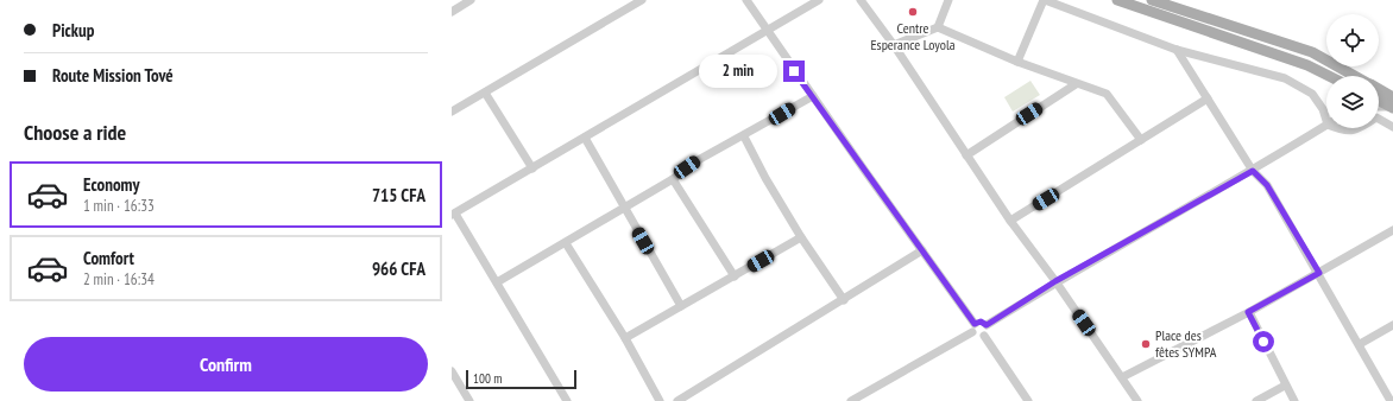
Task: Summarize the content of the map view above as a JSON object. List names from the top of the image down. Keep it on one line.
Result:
{"places":["Centre Esperance Loyola","Place des fêtes SYMPA"],"scale_bar":"100 m","page":{"banner":["Pickup","Route Mission Tové"],"bubble":"2 min","heading":"Choose a ride","list":[{"name":"Economy","note":"1 min · 16:33","value":"715 CFA"},{"name":"Comfort","note":"2 min · 16:34","value":"966 CFA"}],"buttons":"Confirm","scale":"100 m"}}
